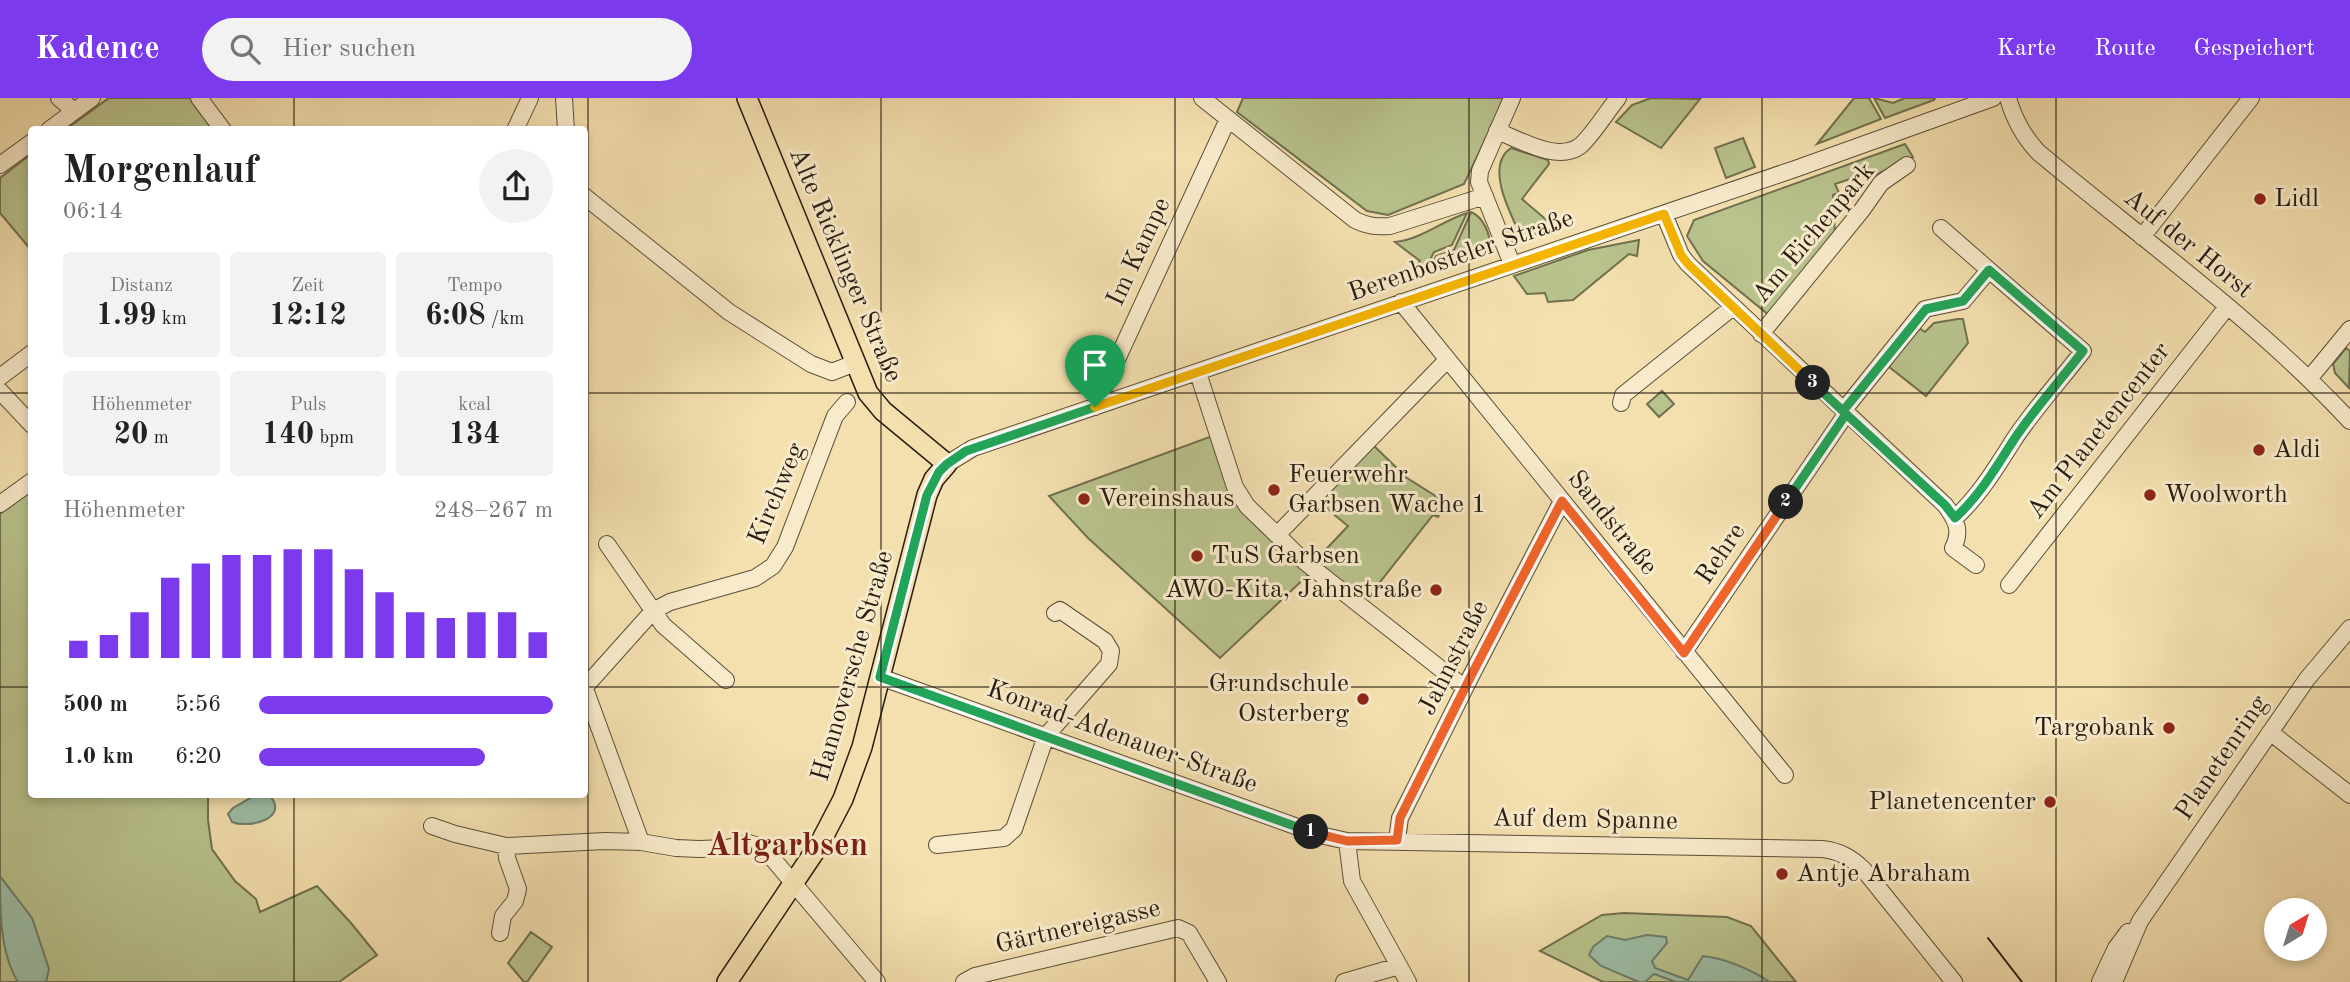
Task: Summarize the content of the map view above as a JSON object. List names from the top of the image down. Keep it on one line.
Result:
{"streets":{"main road":["Alte Ricklinger Straße","Hannoversche Straße"],"street":["Am Eichenpark","Auf der Horst","Im Kampe","Berenbosteler Straße","Am Planetencenter","Kirchweg","Sandstraße","Rehre","Jahnstraße","Konrad-Adenauer-Straße","Planetenring","Auf dem Spanne","Gärtnereigasse"]},"crossings":[["Am Eichenpark","Berenbosteler Straße"],["Am Eichenpark","Rehre"],["Auf der Horst","Am Planetencenter"],["Im Kampe","Berenbosteler Straße"],["Berenbosteler Straße","Alte Ricklinger Straße"],["Berenbosteler Straße","Sandstraße"],["Berenbosteler Straße","Hannoversche Straße"],["Alte Ricklinger Straße","Hannoversche Straße"],["Sandstraße","Rehre"],["Sandstraße","Jahnstraße"],["Jahnstraße","Auf dem Spanne"],["Hannoversche Straße","Konrad-Adenauer-Straße"],["Konrad-Adenauer-Straße","Auf dem Spanne"]],"districts":["Altgarbsen"],"places":["Lidl","Aldi","Feuerwehr Garbsen Wache 1","Woolworth","Vereinshaus","TuS Garbsen","AWO-Kita, Jahnstraße","Grundschule Osterberg","Targobank","Planetencenter","Antje Abraham"],"north":"top right","page":{"header":"Kadence","search":"Hier suchen","nav":["Karte","Route","Gespeichert"],"heading":["Morgenlauf","06:14"],"stats":[["Distanz","1.99 km"],["Zeit","12:12"],["Tempo","6:08 /km"],["Höhenmeter","20 m"],["Puls","140 bpm"],["kcal","134"]],"pins":["3","2","1"],"chart":["Höhenmeter","248–267 m"],"list":[{"name":"500 m","note":"5:56"},{"name":"1.0 km","note":"6:20"}]}}
